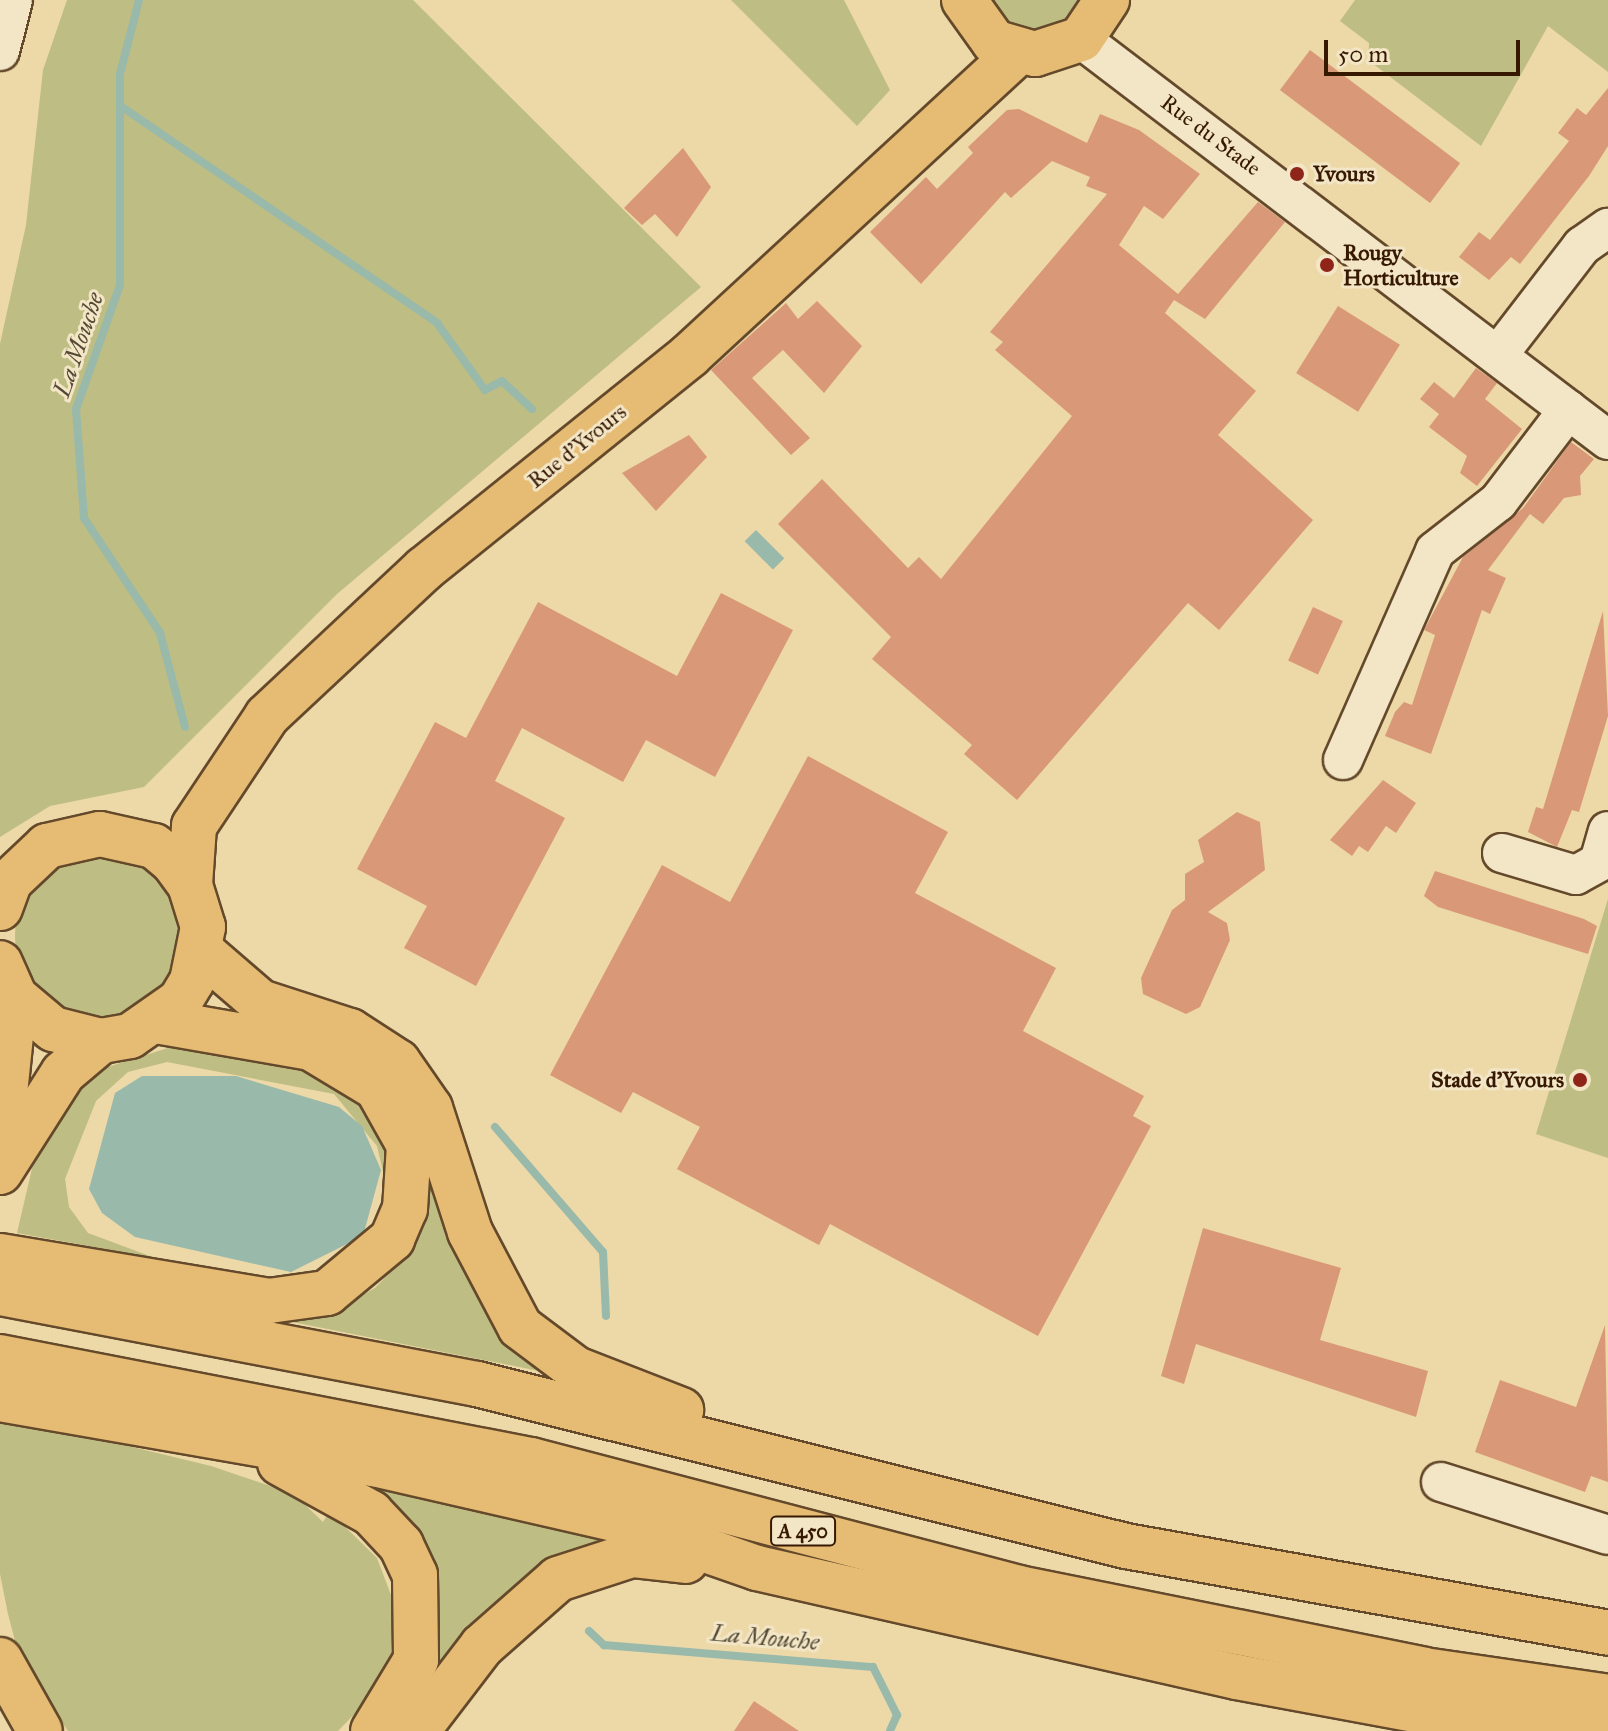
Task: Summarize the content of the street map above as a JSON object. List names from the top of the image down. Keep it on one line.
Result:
{"streets":{"main road":["Rue d'Yvours","A 450"],"street":["Rue du Stade"]},"water":["La Mouche"],"places":["Yvours","Rougy Horticulture","Stade d'Yvours"],"scale_bar":"50 m"}
